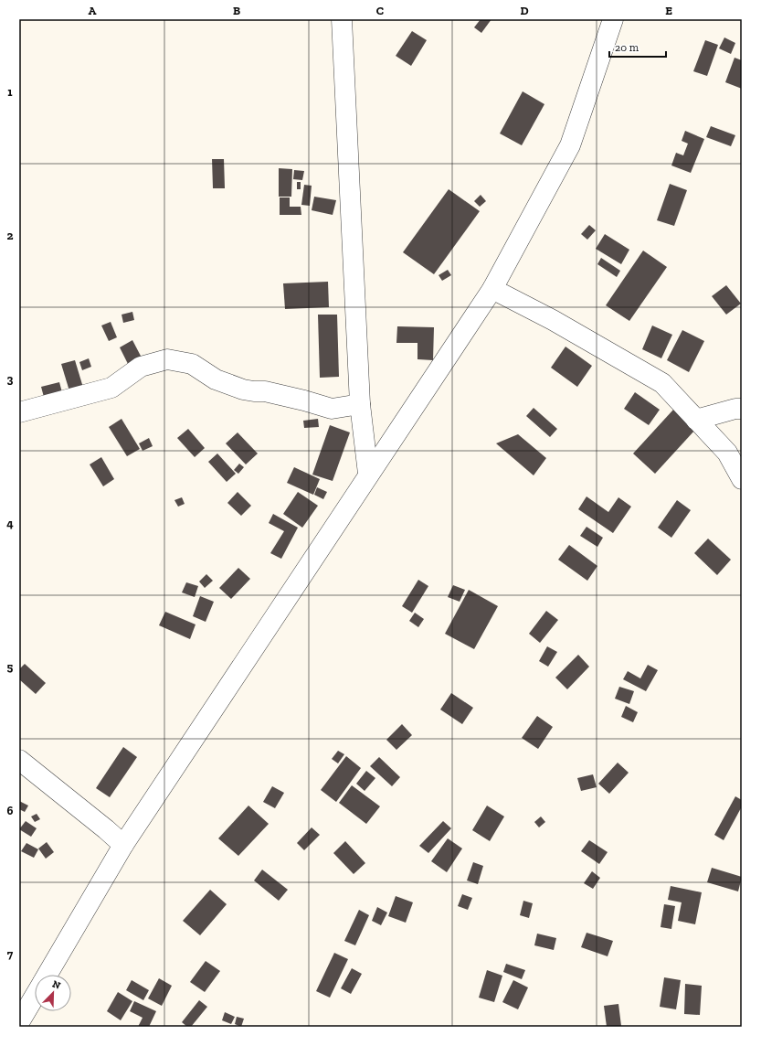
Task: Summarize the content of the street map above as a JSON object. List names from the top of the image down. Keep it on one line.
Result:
{"scale_bar":"20 m","north":"top right","grid":{"columns":["A","B","C","D","E"],"rows":["1","2","3","4","5","6","7"]}}
